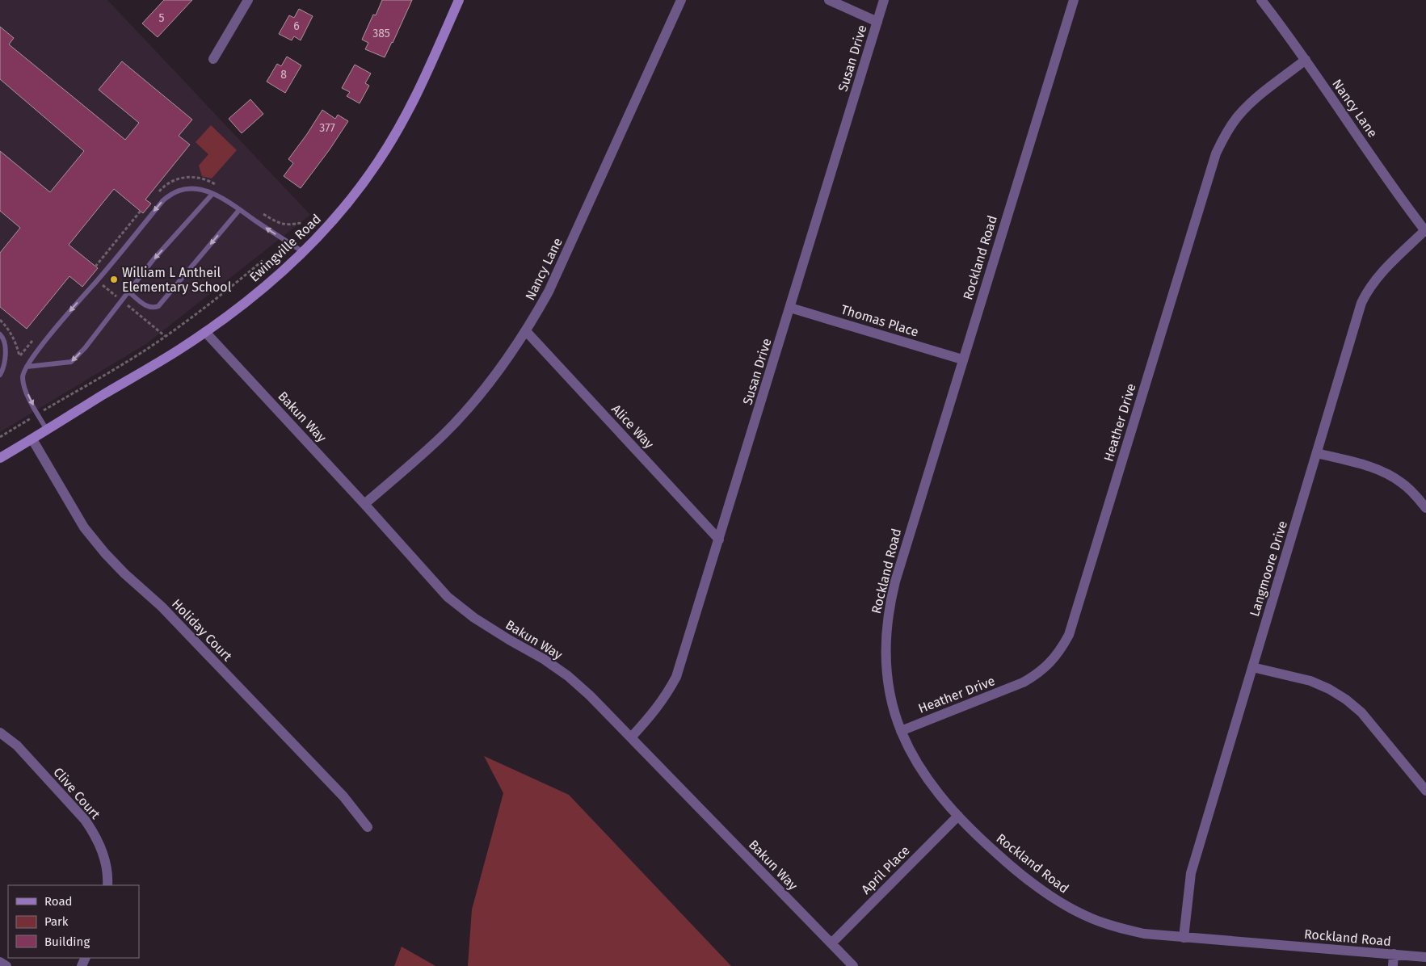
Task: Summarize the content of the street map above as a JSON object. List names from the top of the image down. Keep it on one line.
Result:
{"streets":{"main road":["Ewingville Road"],"street":["Susan Drive","Nancy Lane","Rockland Road","Thomas Place","Bakun Way","Heather Drive","Alice Way","Langmoore Drive","Holiday Court","Clive Court","April Place"]},"crossings":[["Susan Drive","Thomas Place"],["Susan Drive","Bakun Way"],["Susan Drive","Alice Way"],["Nancy Lane","Bakun Way"],["Nancy Lane","Heather Drive"],["Nancy Lane","Alice Way"],["Nancy Lane","Langmoore Drive"],["Ewingville Road","Bakun Way"],["Ewingville Road","Holiday Court"],["Rockland Road","Thomas Place"],["Rockland Road","Heather Drive"],["Rockland Road","Langmoore Drive"],["Rockland Road","April Place"],["Bakun Way","April Place"]],"places":["William L Antheil Elementary School"],"house_numbers":["5","6","385","8","377"],"legend":["Road","Park","Building"]}
